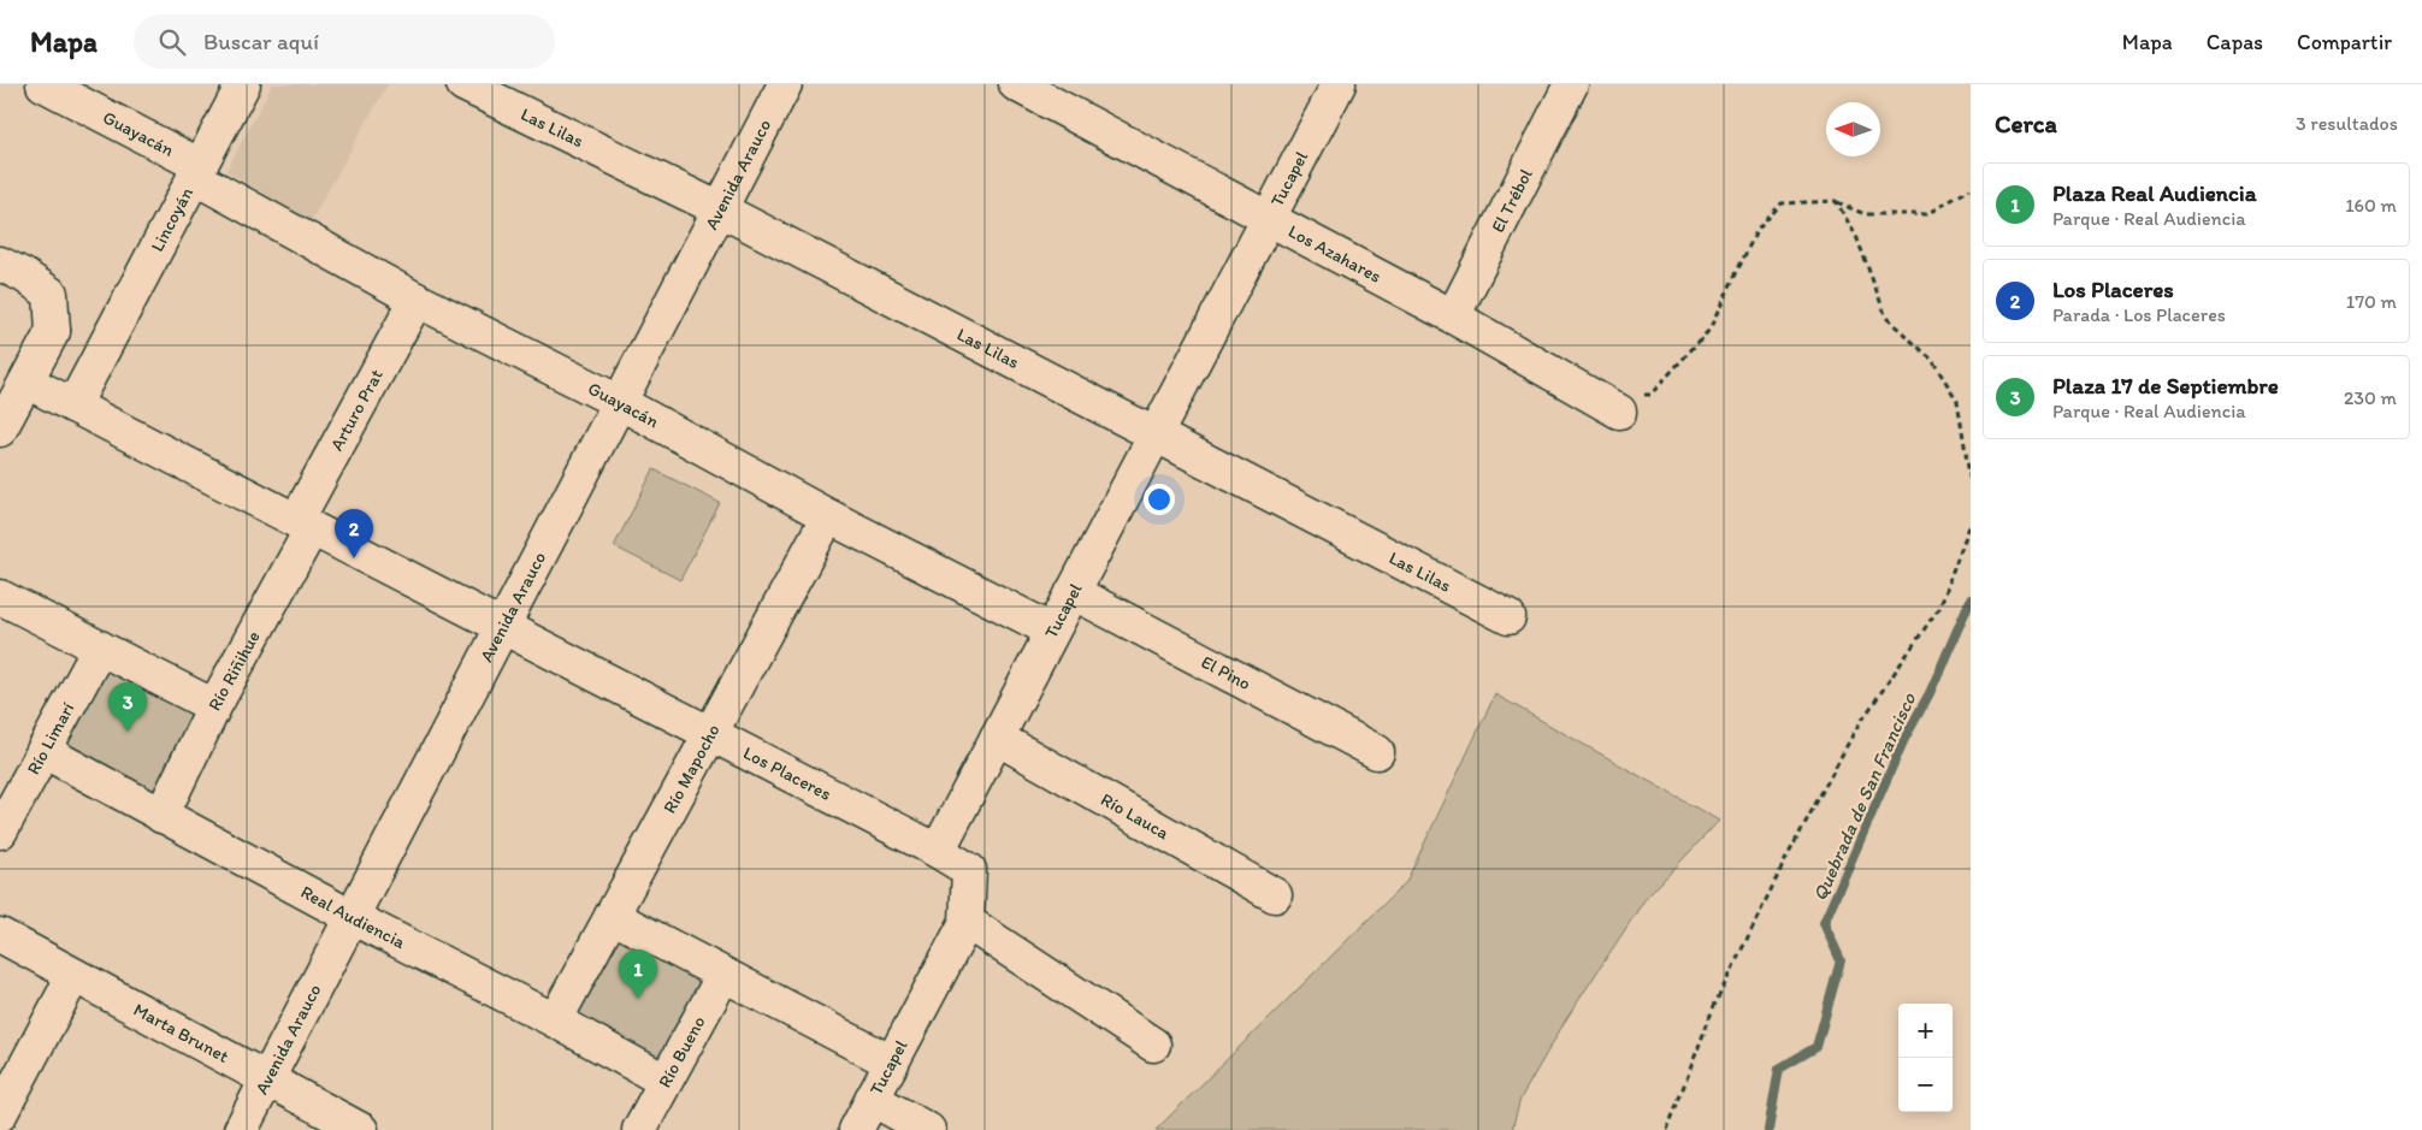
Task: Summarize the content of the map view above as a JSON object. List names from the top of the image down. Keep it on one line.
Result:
{"streets":{"street":["Las Lilas","Guayacán","Avenida Arauco","Tucapel","El Trébol","Lincoyán","Los Azahares","Arturo Prat","Río Riñihue","El Pino","Río Limarí","Río Mapocho","Los Placeres","Río Lauca","Real Audiencia","Marta Brunet","Río Bueno"]},"crossings":[["Las Lilas","Avenida Arauco"],["Las Lilas","Tucapel"],["Guayacán","Avenida Arauco"],["Guayacán","Tucapel"],["Guayacán","Lincoyán"],["Guayacán","Arturo Prat"],["Guayacán","Río Mapocho"],["Avenida Arauco","Los Placeres"],["Avenida Arauco","Real Audiencia"],["Avenida Arauco","Marta Brunet"],["Tucapel","Los Azahares"],["Tucapel","El Pino"],["Tucapel","Los Placeres"],["Tucapel","Río Lauca"],["El Trébol","Los Azahares"],["Lincoyán","Los Placeres"],["Arturo Prat","Río Riñihue"],["Arturo Prat","Los Placeres"],["Río Riñihue","Los Placeres"],["Río Riñihue","Real Audiencia"],["Río Limarí","Real Audiencia"],["Río Mapocho","Los Placeres"],["Río Mapocho","Real Audiencia"],["Real Audiencia","Río Bueno"]],"water":["Quebrada de San Francisco"],"north":"left","page":{"header":"Mapa","search":"Buscar aquí","nav":["Mapa","Capas","Compartir"],"heading":["Cerca","3 resultados"],"list":[{"mark":"1","name":"Plaza Real Audiencia","note":"Parque · Real Audiencia","value":"160 m"},{"mark":"2","name":"Los Placeres","note":"Parada · Los Placeres","value":"170 m"},{"mark":"3","name":"Plaza 17 de Septiembre","note":"Parque · Real Audiencia","value":"230 m"}],"pins":["2","3","1"],"map_buttons":["+","−"]}}
